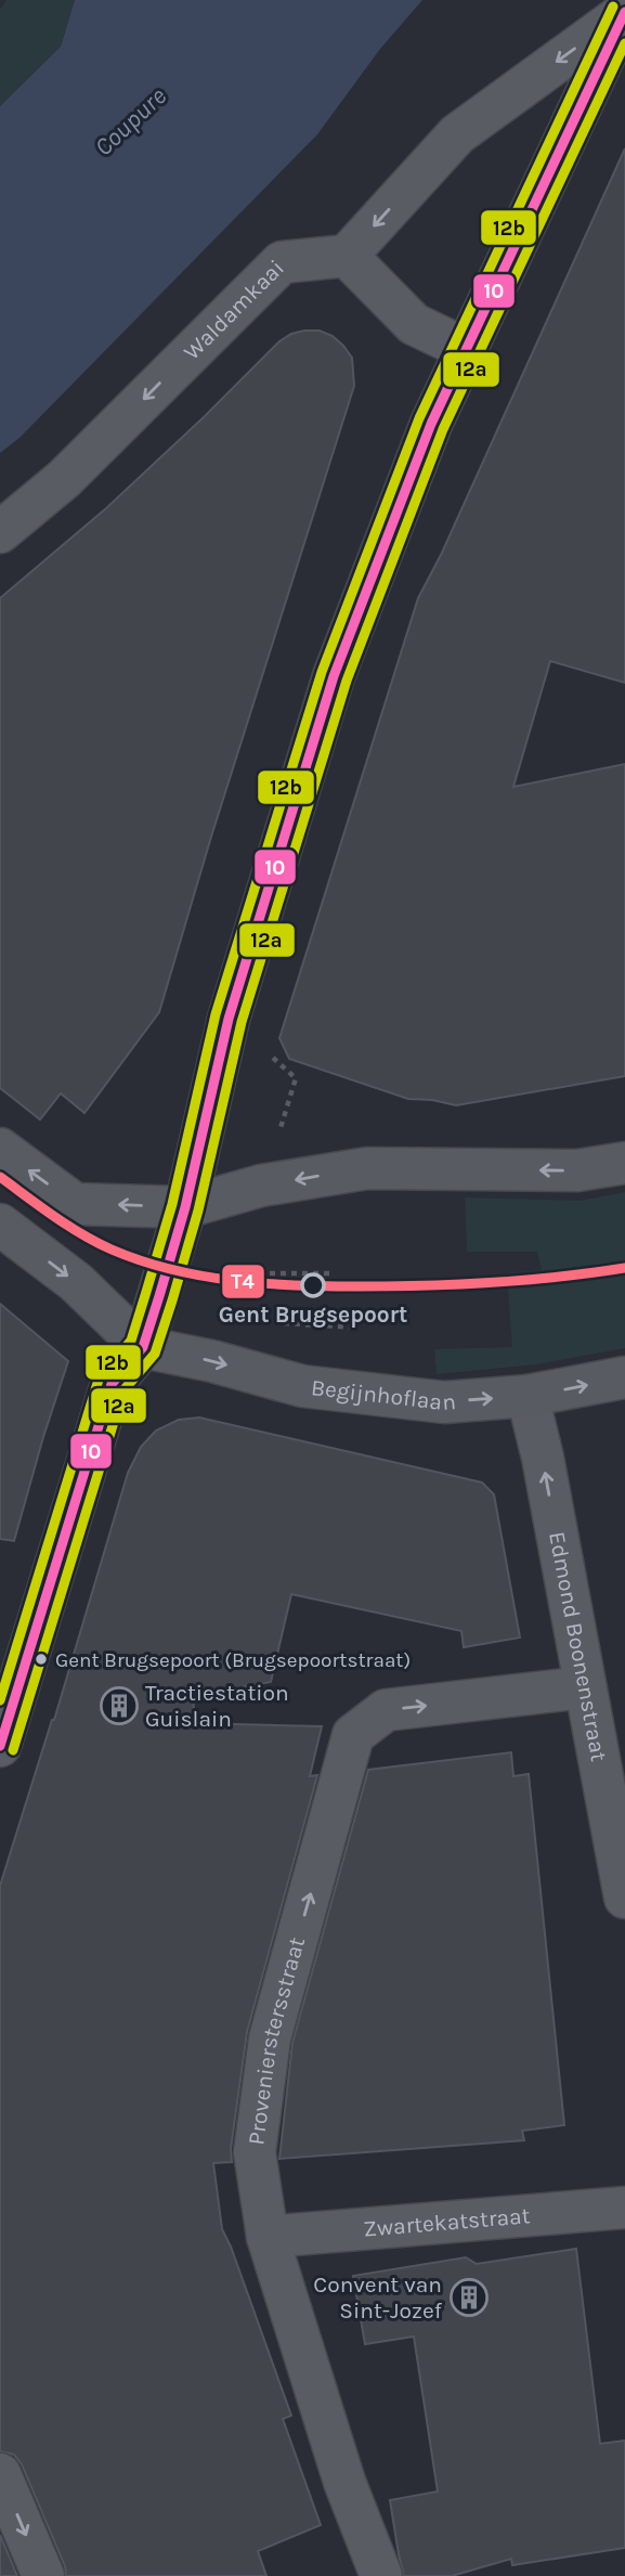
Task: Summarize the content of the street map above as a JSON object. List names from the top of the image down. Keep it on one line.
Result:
{"streets":{"main road":["Begijnhoflaan"],"street":["Waldamkaai","Edmond Boonenstraat","Provenierstersstraat","Zwartekatstraat"]},"crossings":[["Begijnhoflaan","Edmond Boonenstraat"],["Edmond Boonenstraat","Provenierstersstraat"],["Provenierstersstraat","Zwartekatstraat"]],"one_way":["Waldamkaai","Edmond Boonenstraat"],"water":["Coupure"],"places":{"other":["Gent Brugsepoort","Gent Brugsepoort (Brugsepoortstraat)"],"building":["Tractiestation Guislain","Convent van Sint-Jozef"]},"lines":["transit line 12b","transit line 10","transit line 12a","transit line T4"]}
